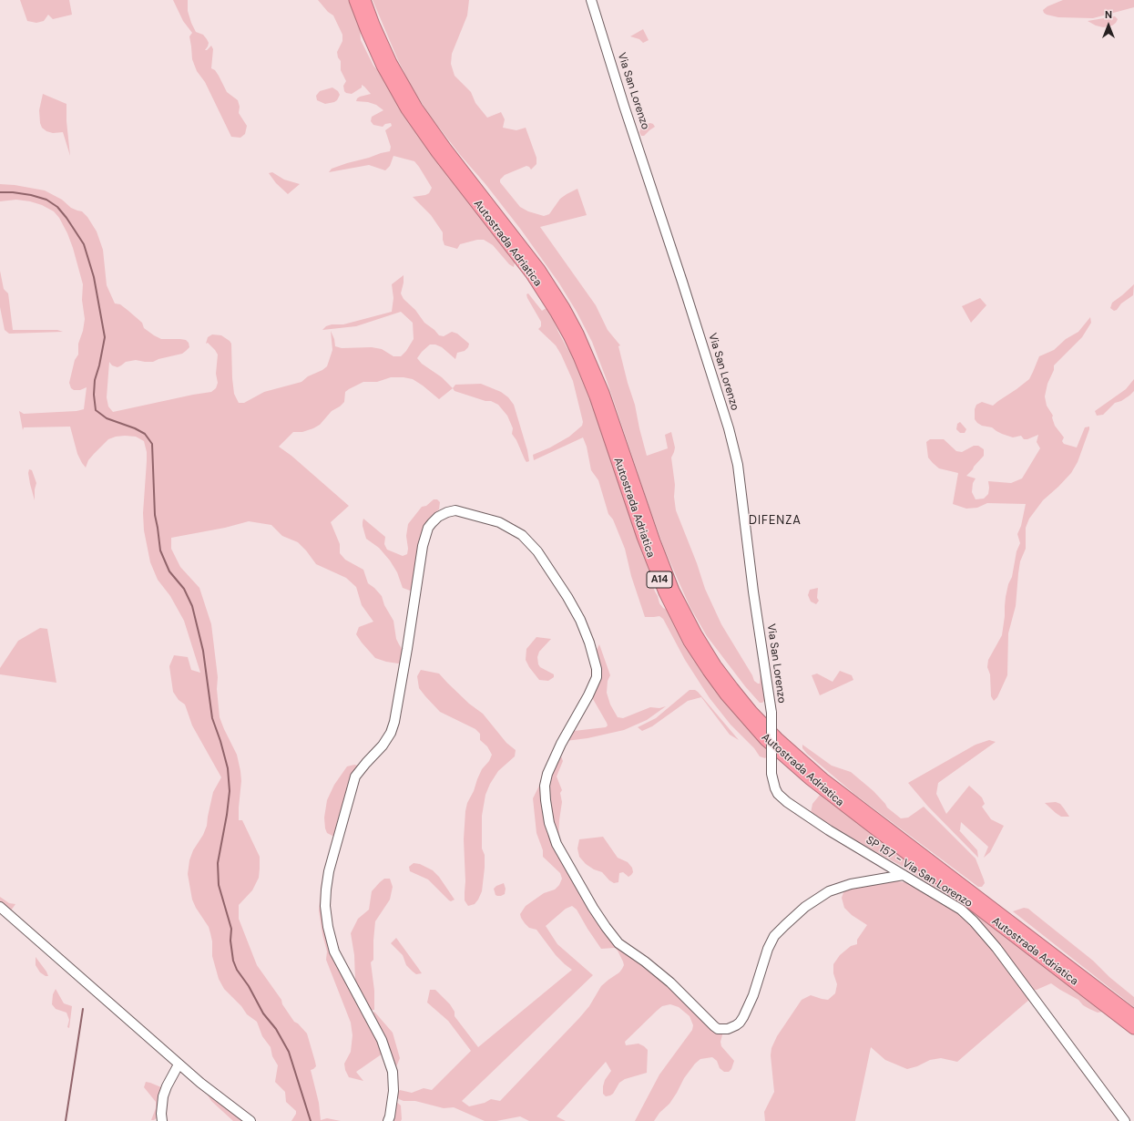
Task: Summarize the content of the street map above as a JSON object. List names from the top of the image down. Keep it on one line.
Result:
{"streets":{"highway":["Autostrada Adriatica","A14"],"street":["Via San Lorenzo","SP 157 - Via San Lorenzo"]},"crossings":[["Via San Lorenzo","SP 157 - Via San Lorenzo"]],"districts":["DIFENZA"],"north":"top"}
